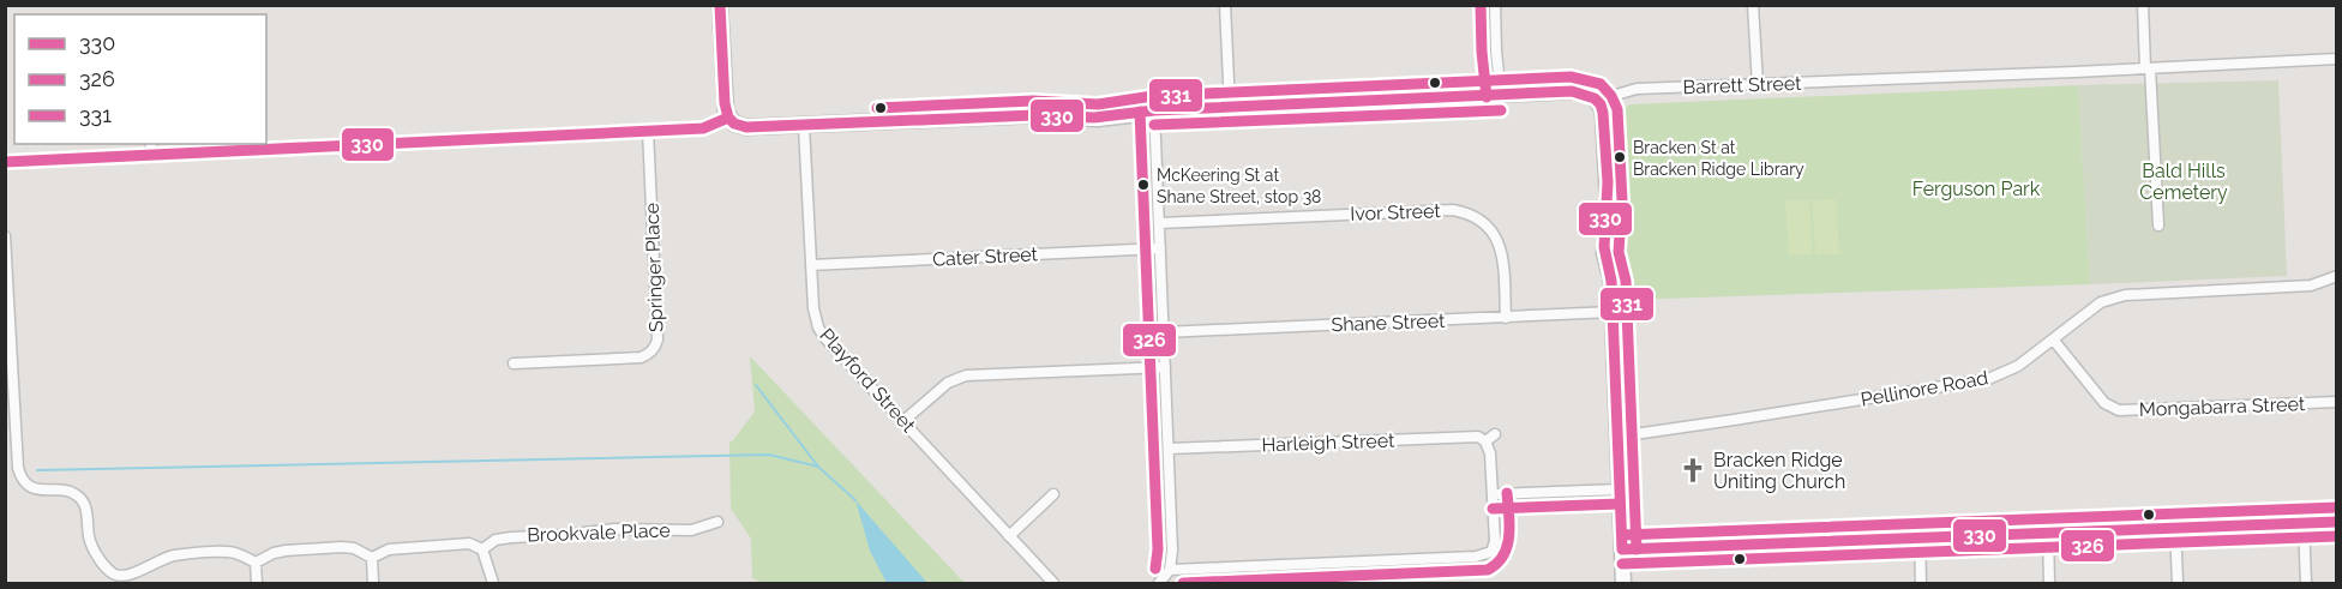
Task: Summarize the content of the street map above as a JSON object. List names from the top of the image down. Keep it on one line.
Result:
{"streets":{"street":["Barrett Street","Ivor Street","Cater Street","Springer Place","Shane Street","Playford Street","Pellinore Road","Mongabarra Street","Harleigh Street","Brookvale Place"]},"crossings":[["Ivor Street","Shane Street"],["Cater Street","Playford Street"],["Pellinore Road","Mongabarra Street"]],"parks":["Bald Hills Cemetery","Ferguson Park"],"places":{"other":["Bracken St at Bracken Ridge Library","McKeering St at Shane Street, stop 38"],"church":["Bracken Ridge Uniting Church"]},"lines":["transit line 330","transit line 326","transit line 331"],"legend":["330","326","331"]}
